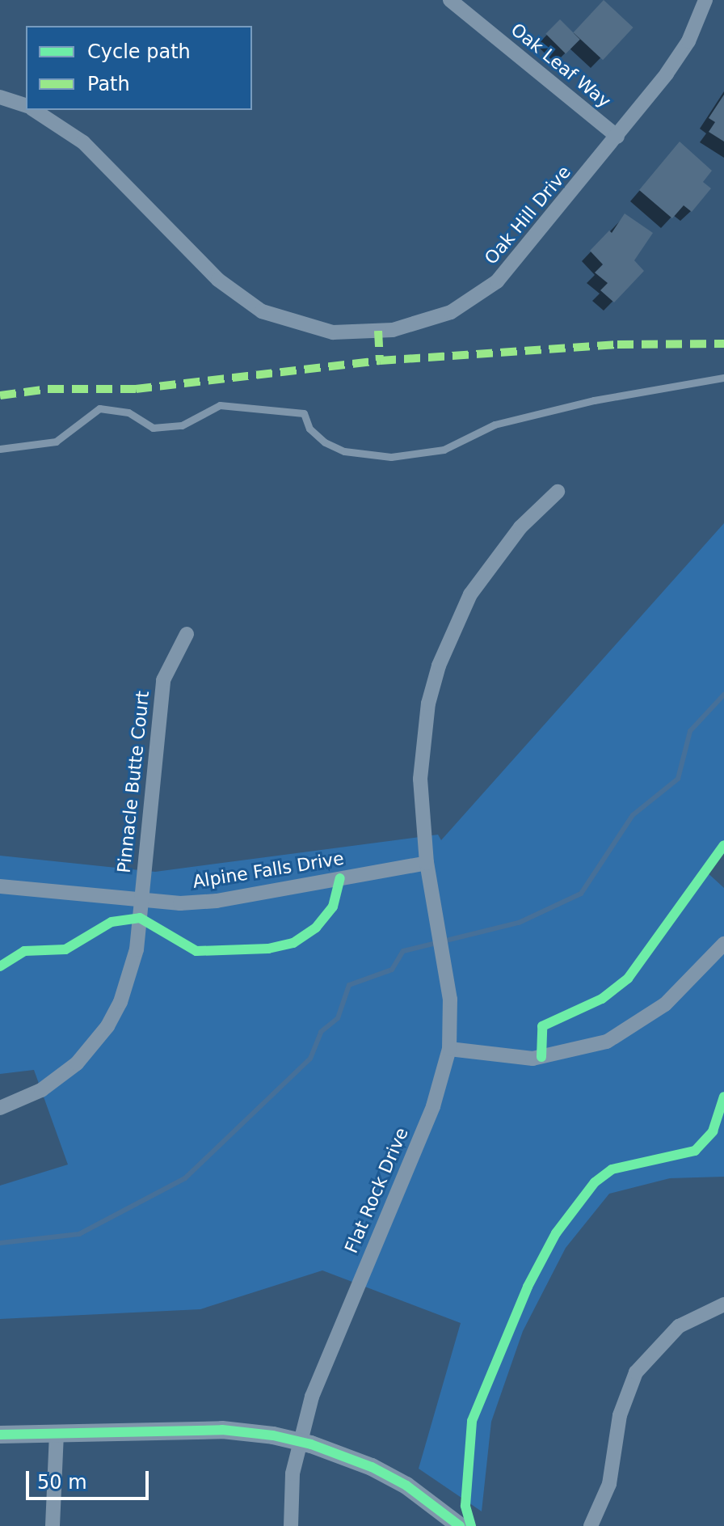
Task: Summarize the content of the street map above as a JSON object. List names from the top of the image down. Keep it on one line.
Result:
{"streets":{"street":["Oak Leaf Way","Oak Hill Drive","Pinnacle Butte Court","Alpine Falls Drive","Flat Rock Drive"]},"crossings":[["Oak Leaf Way","Oak Hill Drive"],["Pinnacle Butte Court","Alpine Falls Drive"],["Alpine Falls Drive","Flat Rock Drive"]],"legend":["Cycle path","Path"],"scale_bar":"50 m"}
